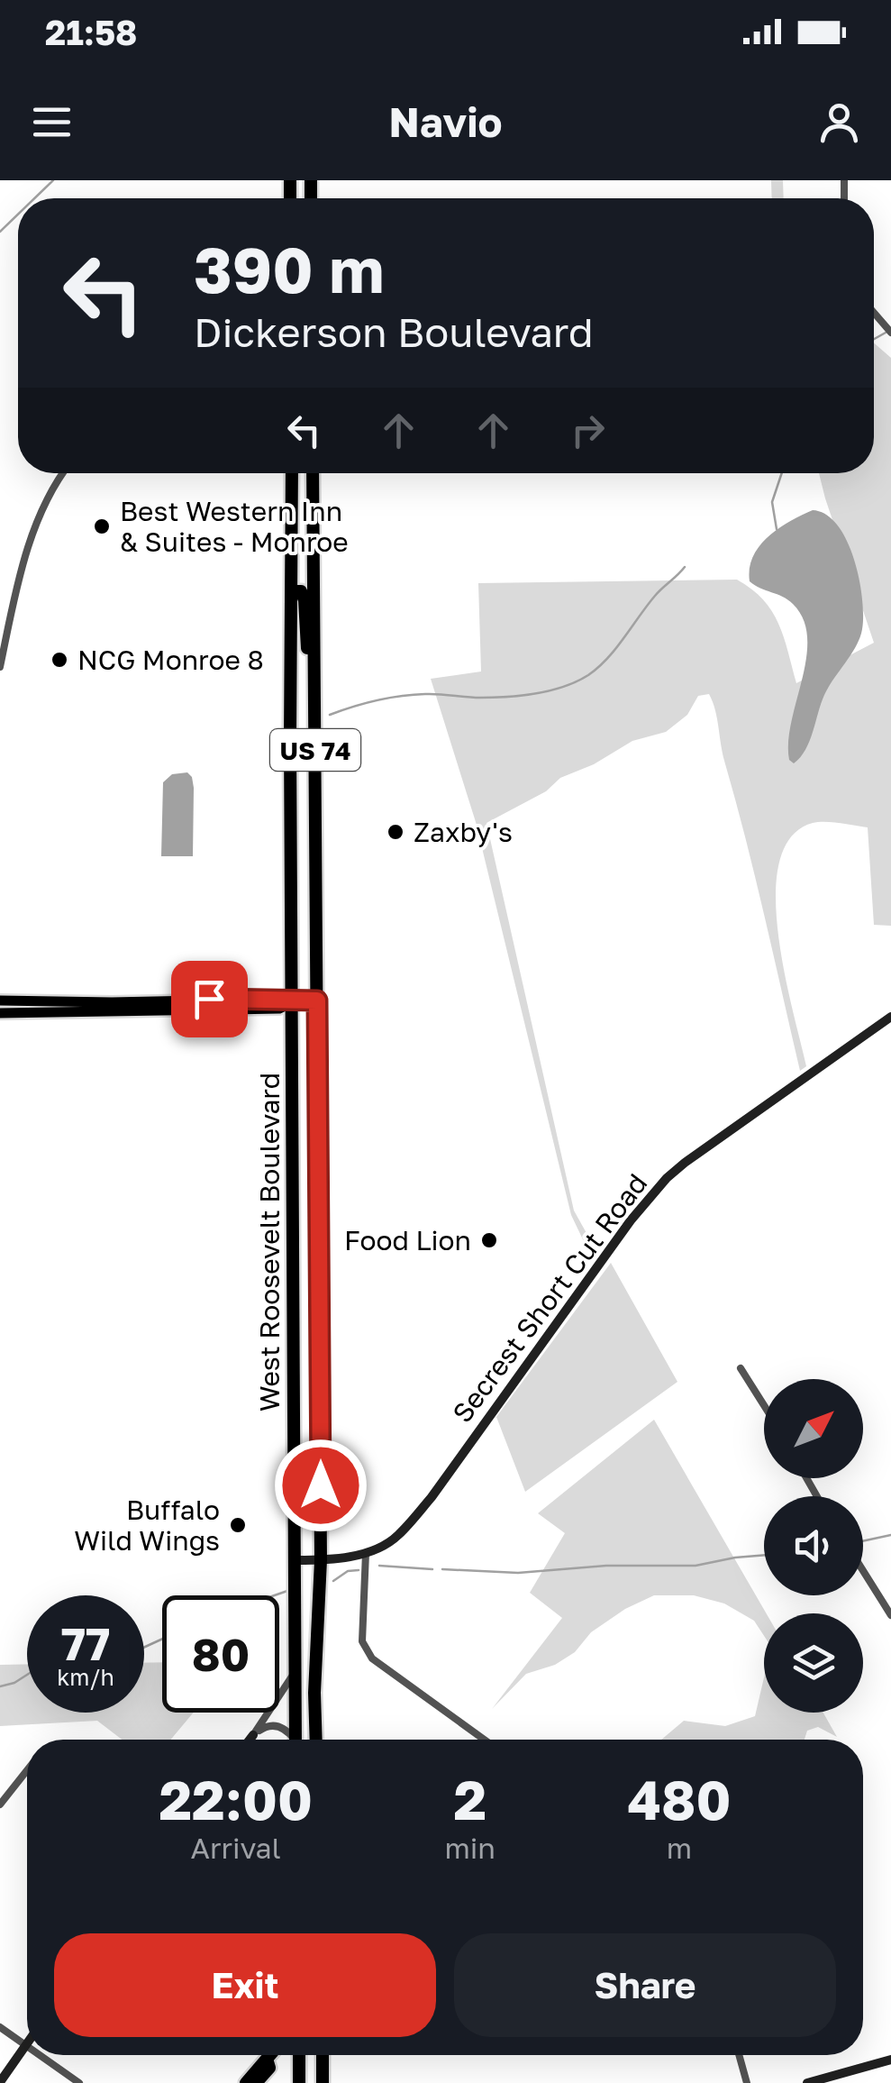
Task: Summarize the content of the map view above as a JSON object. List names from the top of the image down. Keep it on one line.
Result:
{"streets":{"highway":["US 74","West Roosevelt Boulevard"],"main road":["Secrest Short Cut Road"]},"crossings":[["West Roosevelt Boulevard","Secrest Short Cut Road"]],"places":["Best Western Inn & Suites - Monroe","NCG Monroe 8","Zaxby's","Food Lion","Buffalo Wild Wings"],"north":"top right","page":{"status":"21:58","header":"Navio","turn":["390 m","Dickerson Boulevard"],"speed":"77 km/h","limit":"80","eta":["22:00","Arrival","2","min","480","m"],"buttons":["Exit","Share"]}}
